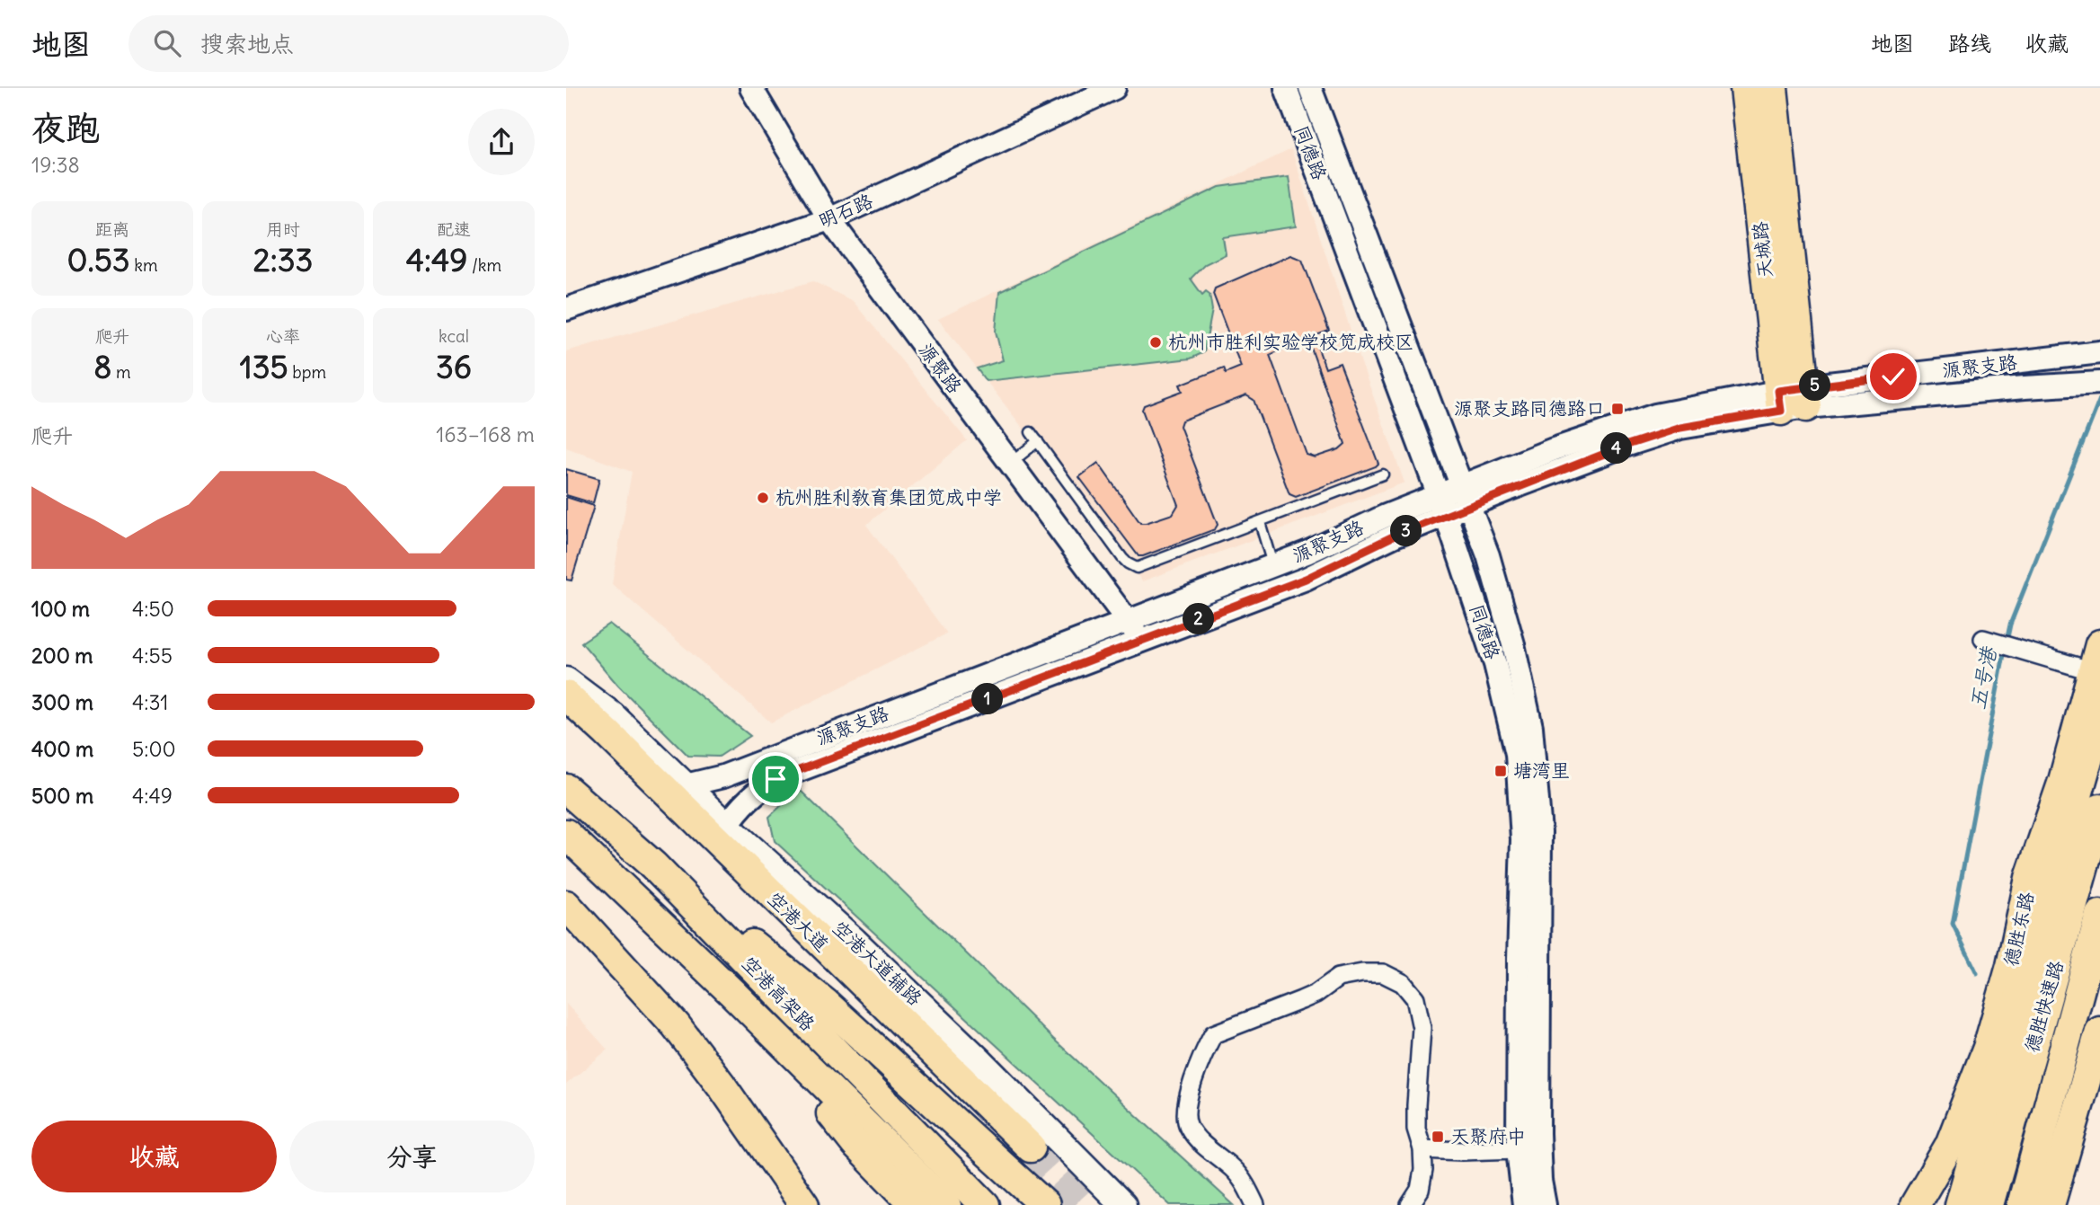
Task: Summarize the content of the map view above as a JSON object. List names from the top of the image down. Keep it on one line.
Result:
{"streets":{"main road":["天城路","空港大道","德胜东路","空港大道辅路","空港高架路","德胜快速路"],"street":["同德路","明石路","源聚支路","源聚路"]},"crossings":[["同德路","源聚支路"],["明石路","源聚路"],["天城路","源聚支路"],["源聚支路","源聚路"],["源聚支路","空港大道辅路"]],"water":["五号港"],"places":{"other":["杭州市胜利实验学校笕成校区","杭州胜利教育集团笕成中学"],"transit":["源聚支路同德路口","塘湾里","天聚府中"]},"page":{"header":"地图","search":"搜索地点","nav":["地图","路线","收藏"],"heading":["夜跑","19:38"],"stats":[["距离","0.53 km"],["用时","2:33"],["配速","4:49 /km"],["爬升","8 m"],["心率","135 bpm"],["kcal","36"]],"pins":["5","4","3","2","1"],"chart":["爬升","163–168 m"],"list":[{"name":"100 m","note":"4:50"},{"name":"200 m","note":"4:55"},{"name":"300 m","note":"4:31"},{"name":"400 m","note":"5:00"},{"name":"500 m","note":"4:49"}],"buttons":["收藏","分享"]}}
